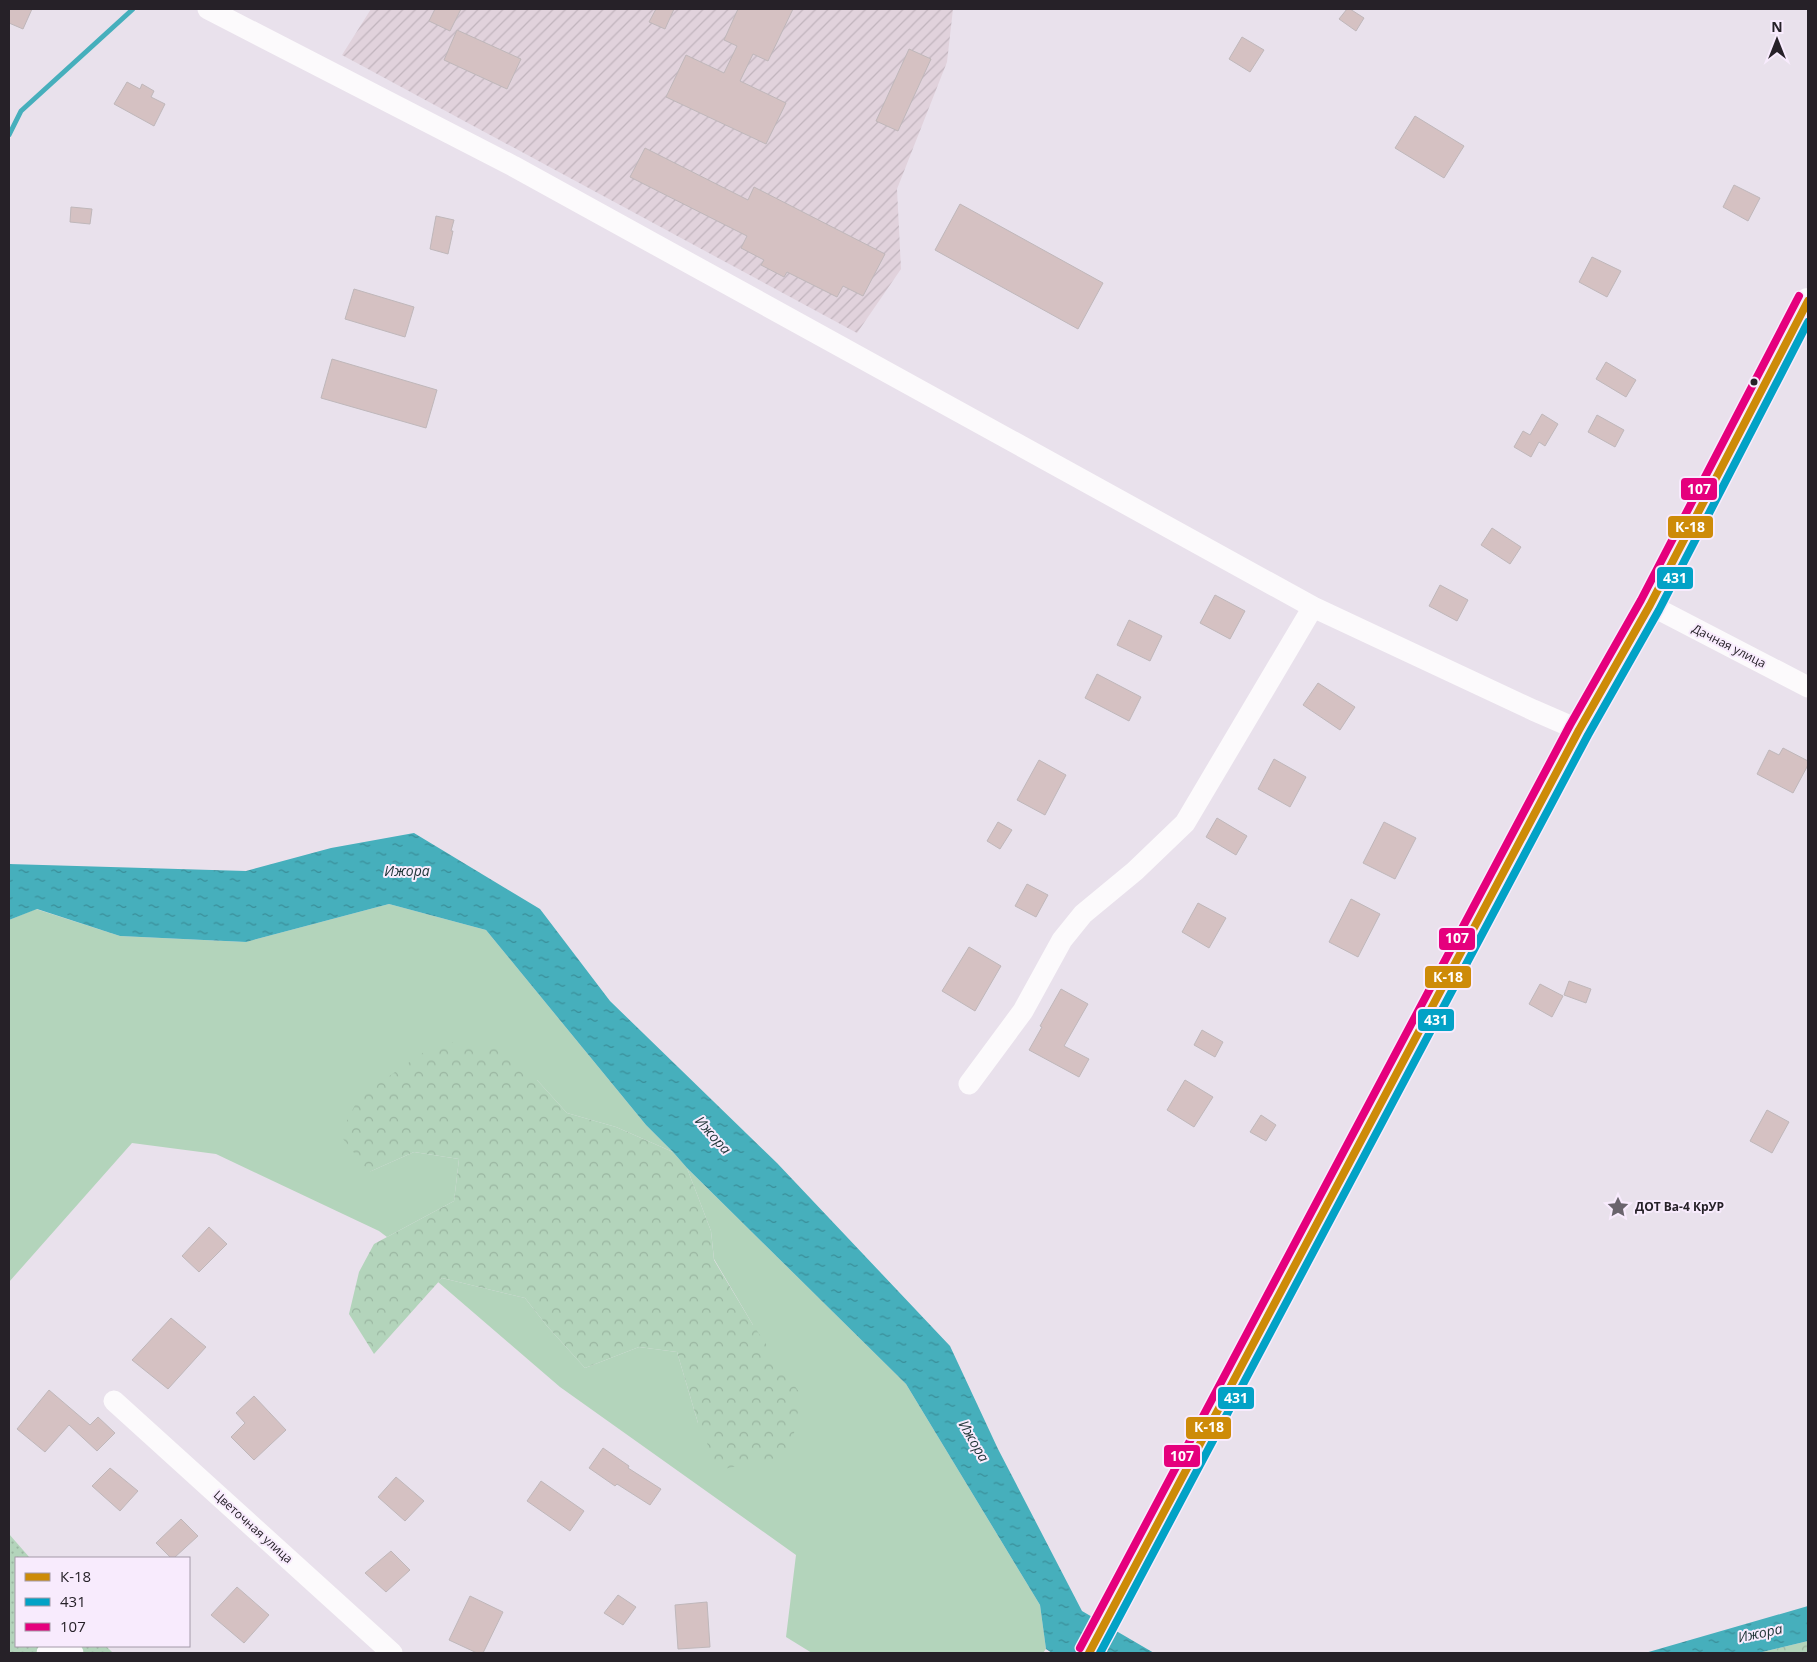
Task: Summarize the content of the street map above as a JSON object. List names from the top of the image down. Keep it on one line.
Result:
{"streets":{"street":["Дачная улица","Цветочная улица"]},"water":["Ижора"],"places":{"place":["ДОТ Ва-4 КрУР"]},"lines":["transit line 107","transit line К-18","transit line 431"],"legend":["К-18","431","107"],"north":"top"}
